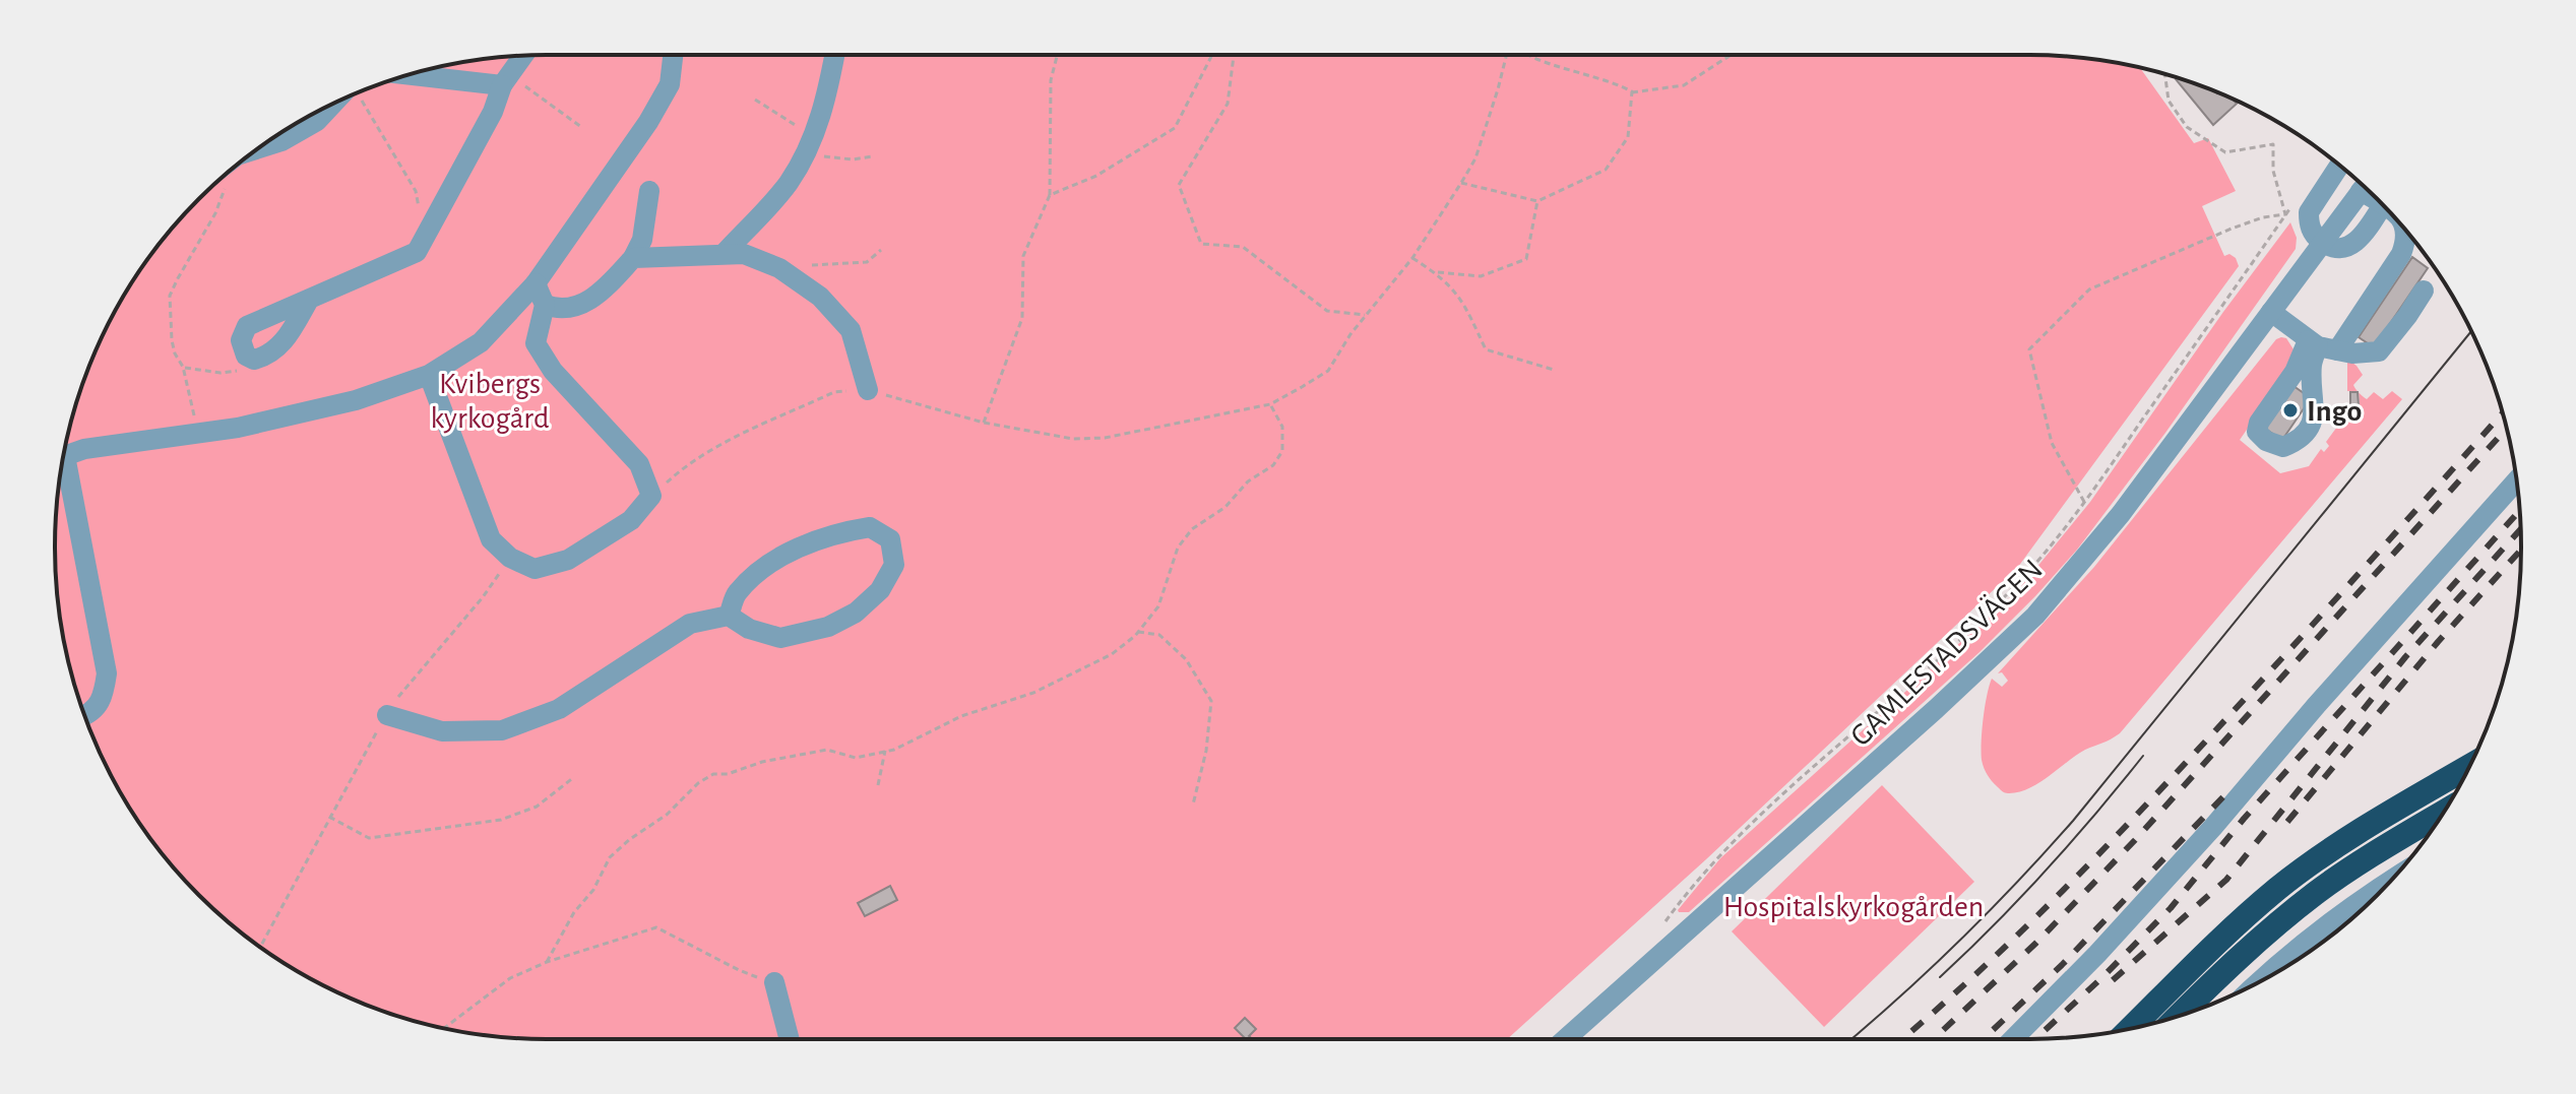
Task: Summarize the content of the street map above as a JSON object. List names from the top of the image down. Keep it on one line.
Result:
{"streets":{"street":["GAMLESTADSVÄGEN"]},"parks":["Kvibergs kyrkogård","Hospitalskyrkogården"],"places":["Ingo"]}
